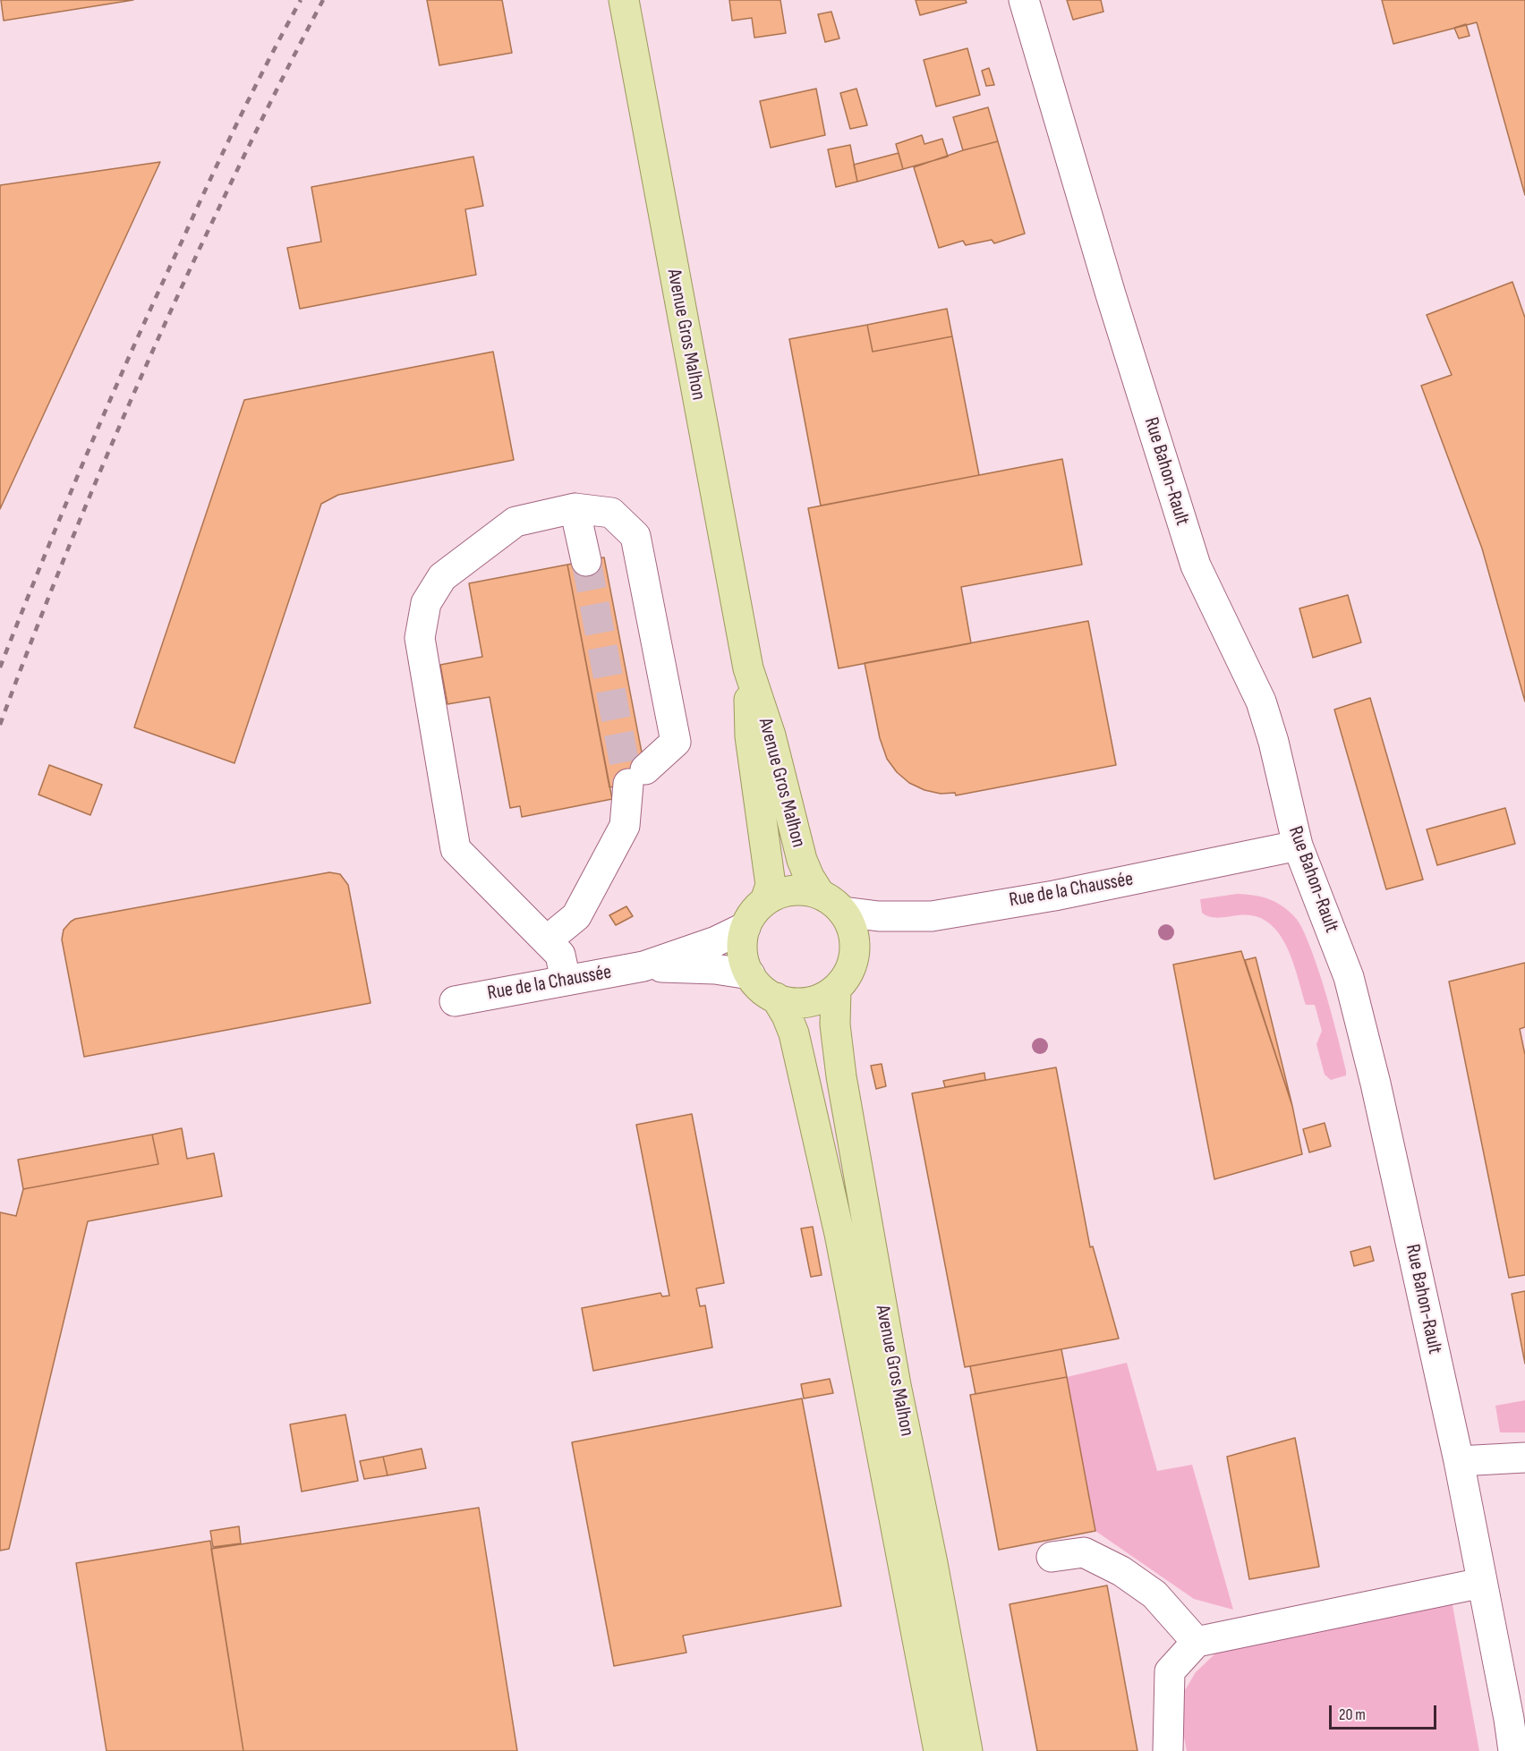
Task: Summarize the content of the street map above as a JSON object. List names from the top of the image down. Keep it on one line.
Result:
{"streets":{"main road":["Avenue Gros Malhon"],"street":["Rue Bahon-Rault","Rue de la Chaussée"]},"crossings":[["Avenue Gros Malhon","Rue de la Chaussée"],["Rue Bahon-Rault","Rue de la Chaussée"]],"scale_bar":"20 m"}
